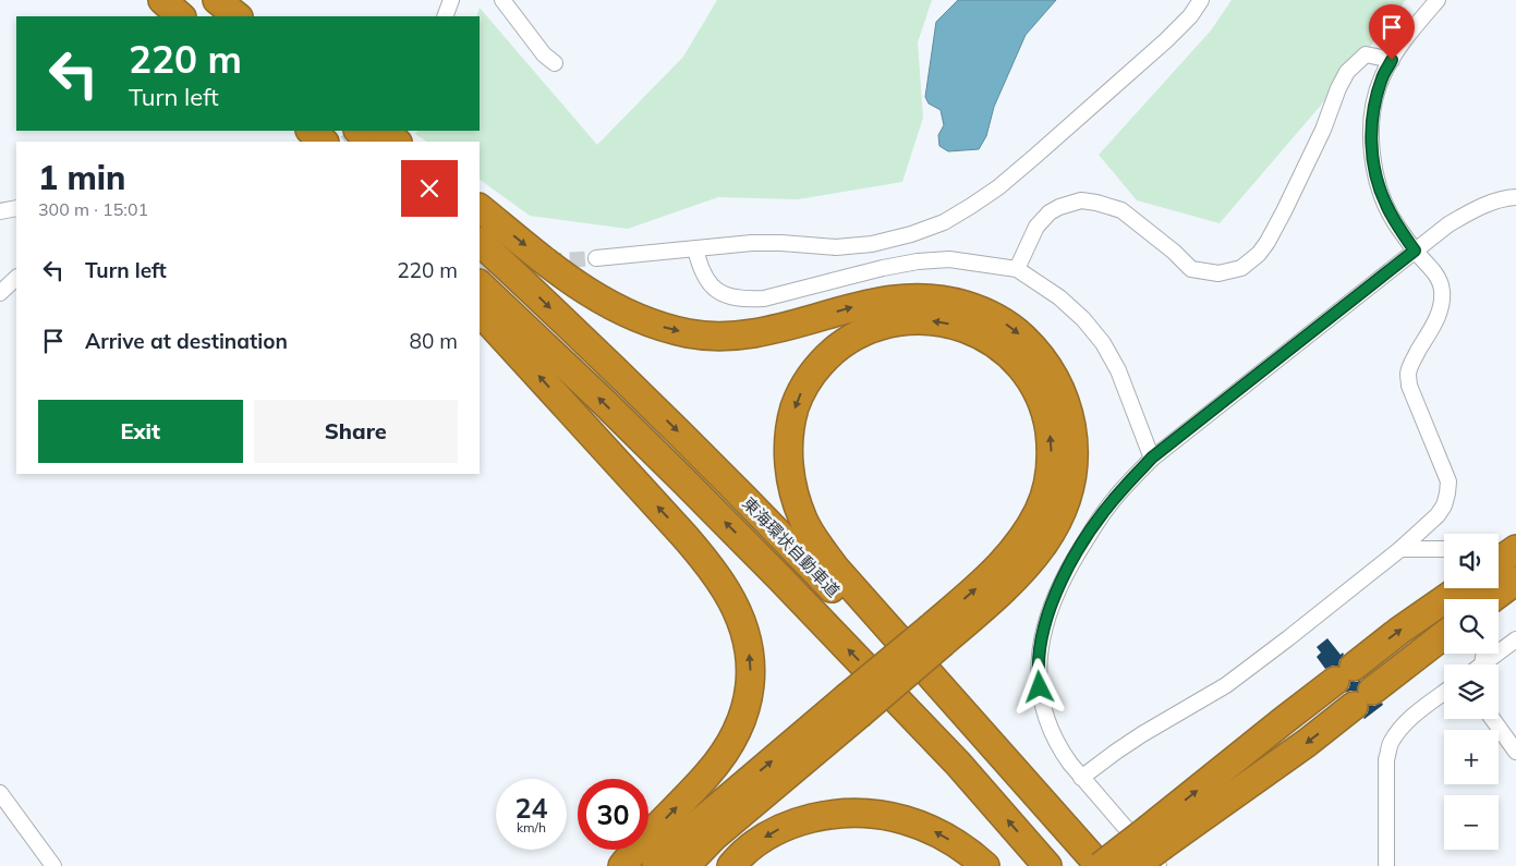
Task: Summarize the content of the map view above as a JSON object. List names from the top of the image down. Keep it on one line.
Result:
{"streets":{"highway":["東海環状自動車道"]},"page":{"turn":["220 m","Turn left"],"heading":["1 min","300 m · 15:01"],"list":[{"name":"Turn left","value":"220 m"},{"name":"Arrive at destination","value":"80 m"}],"buttons":["Exit","Share"],"map_buttons":["+","−"],"speed":"24 km/h","limit":"30"}}
